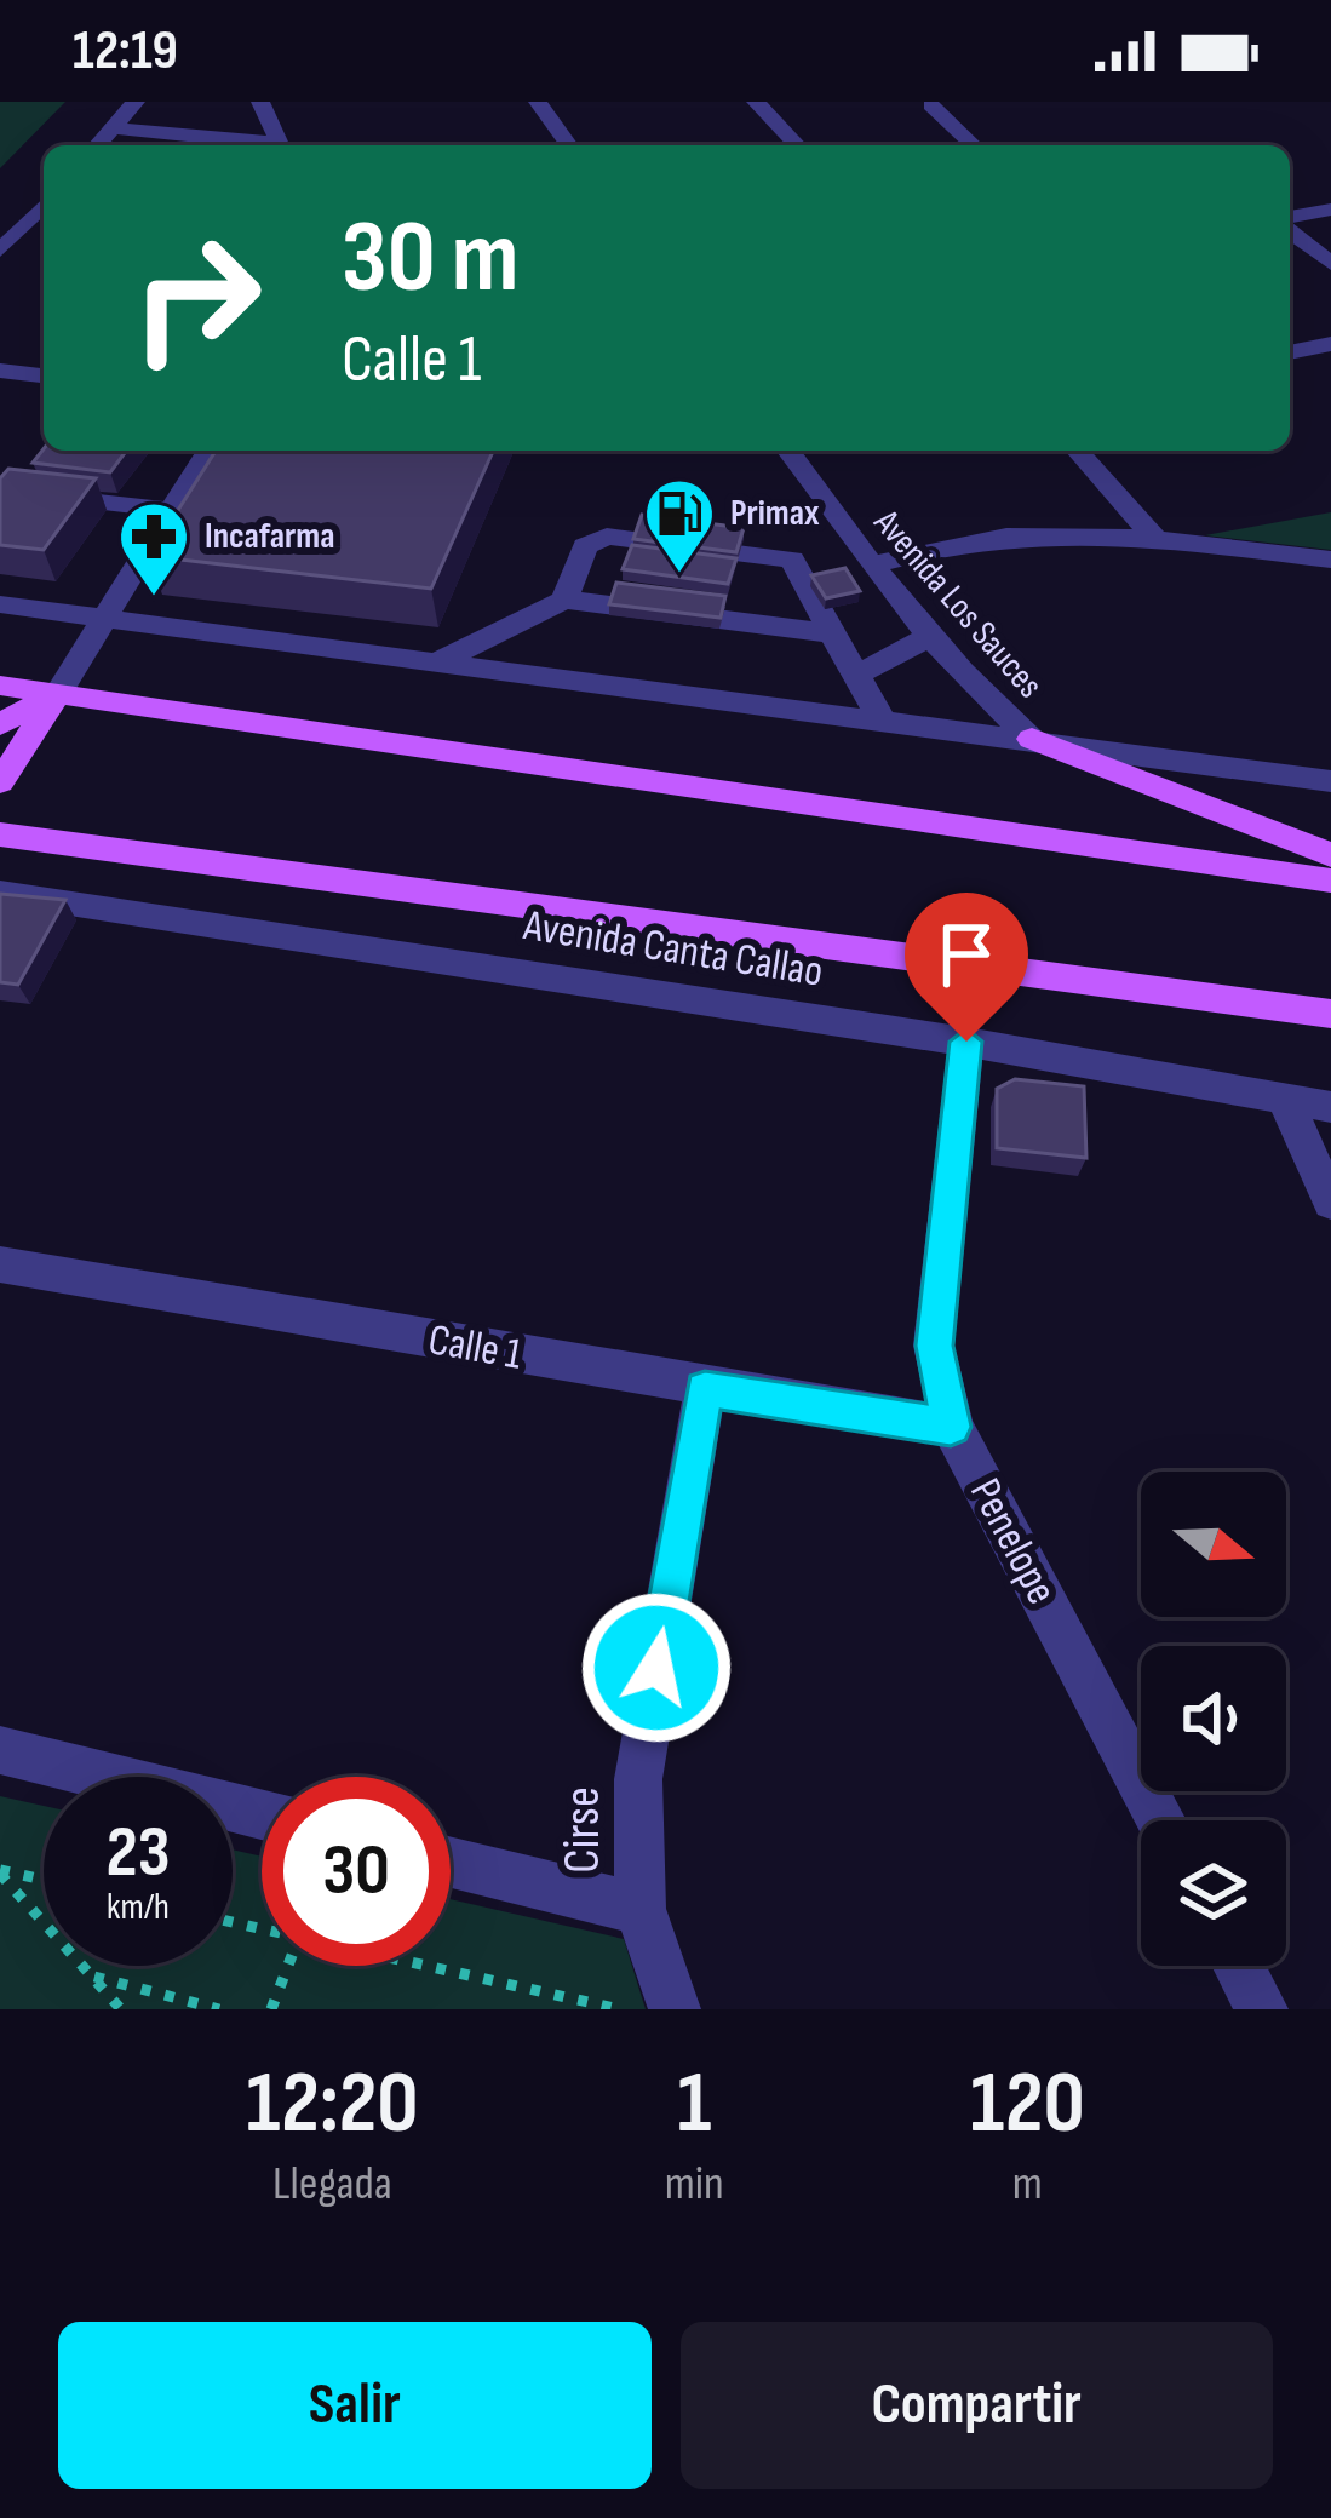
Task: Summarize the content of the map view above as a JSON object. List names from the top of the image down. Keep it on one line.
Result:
{"streets":{"main road":["Avenida Canta Callao"],"street":["Avenida Los Sauces","Calle 1","Penelope","Cirse"]},"crossings":[["Avenida Canta Callao","Penelope"],["Calle 1","Penelope"],["Calle 1","Cirse"]],"places":{"fuel station":["Primax"],"pharmacy":["Incafarma"]},"north":"right","page":{"status":"12:19","turn":["30 m","Calle 1"],"speed":"23 km/h","limit":"30","eta":["12:20","Llegada","1","min","120","m"],"buttons":["Salir","Compartir"]}}
